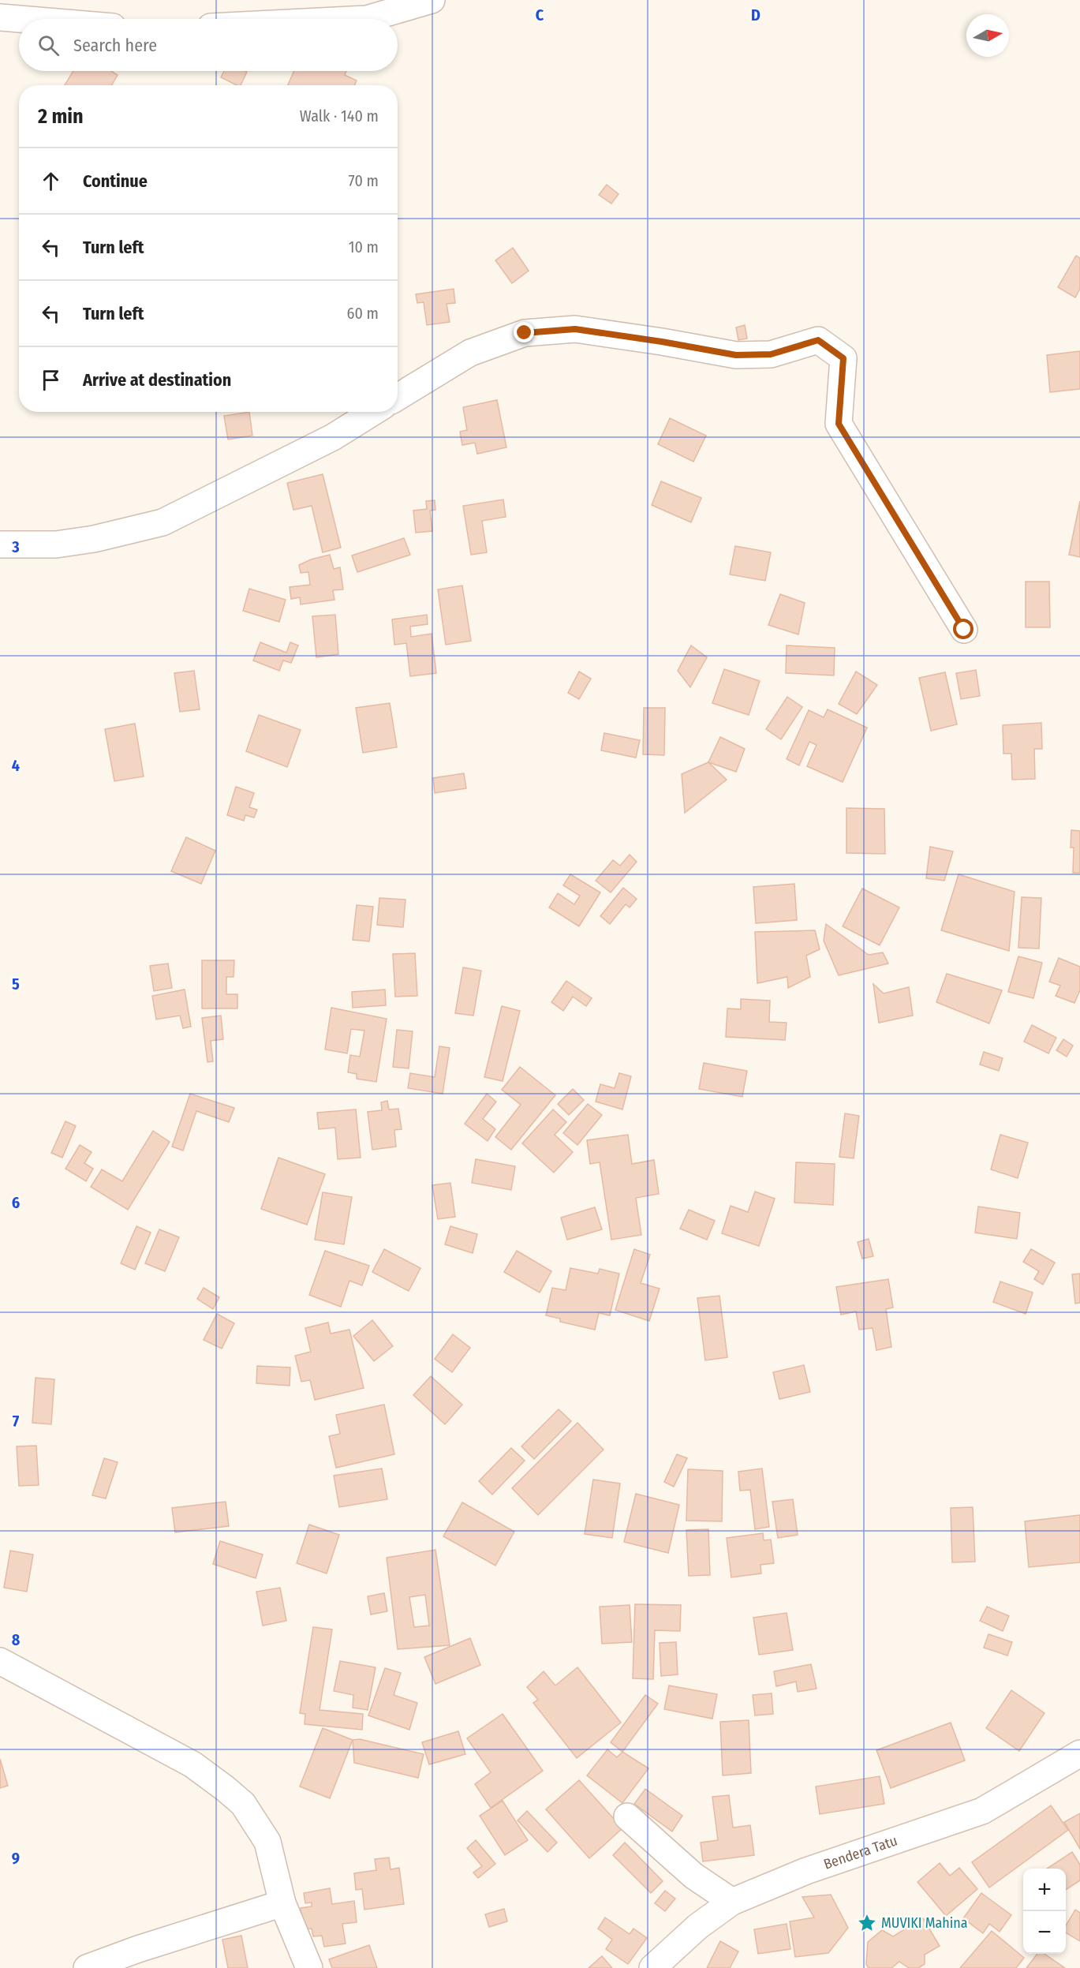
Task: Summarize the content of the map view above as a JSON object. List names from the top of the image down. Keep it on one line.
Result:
{"streets":{"street":["Bendera Tatu"]},"places":{"place":["MUVIKI Mahina"]},"north":"right","page":{"search":"Search here","heading":["2 min","Walk · 140 m"],"list":[["Continue","70 m"],["Turn left","10 m"],["Turn left","60 m"],"Arrive at destination"],"map_buttons":["+","−"]},"grid":{"columns":["C","D"],"rows":["3","4","5","6","7","8","9"]}}
